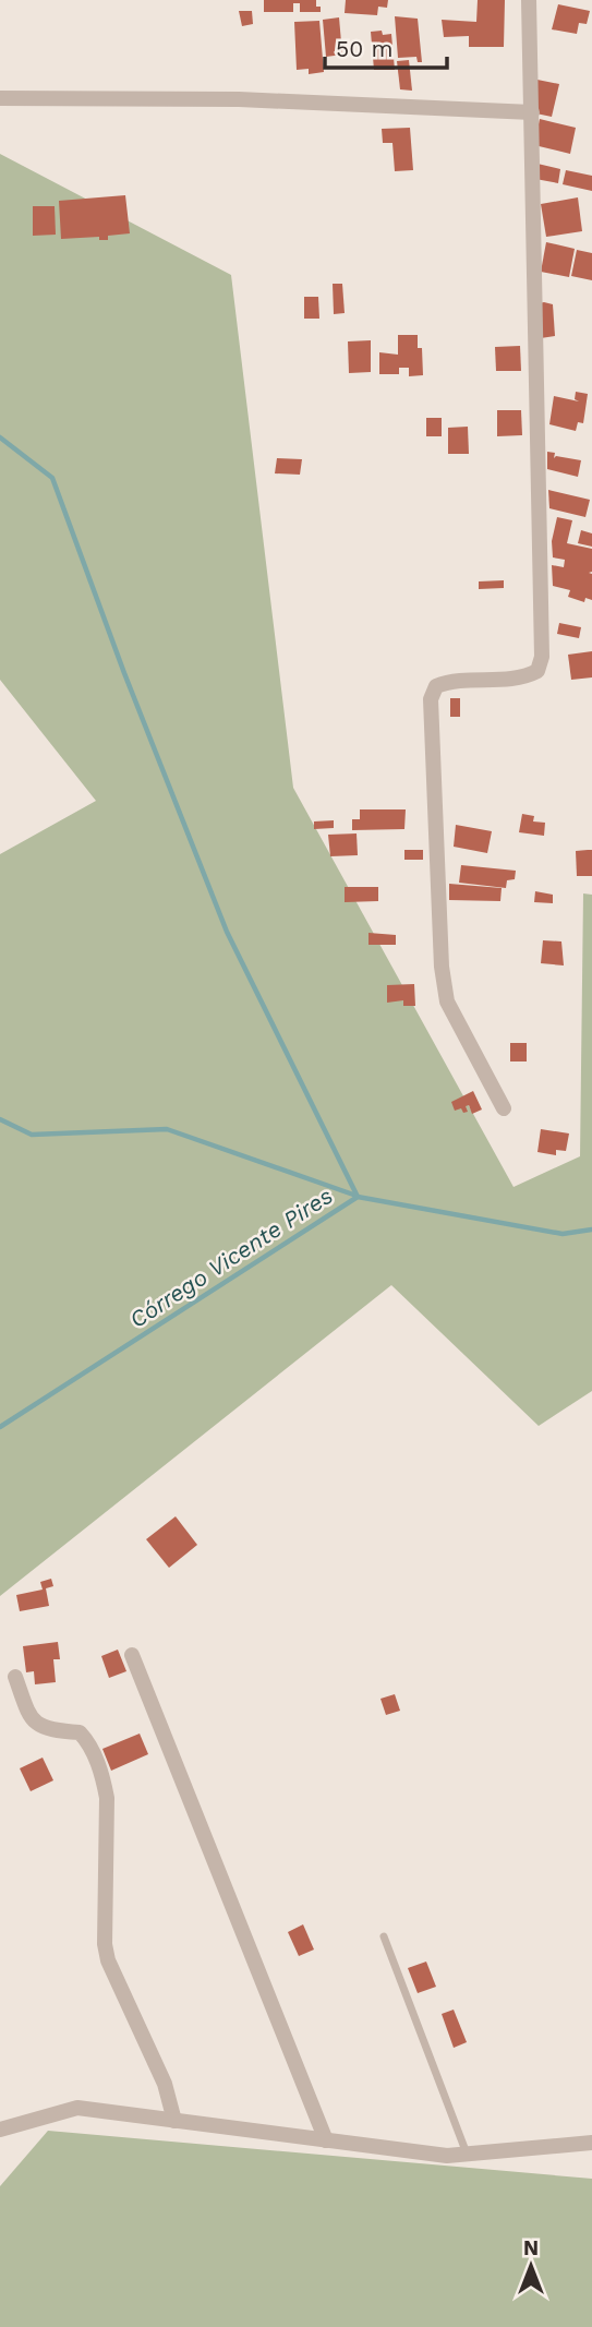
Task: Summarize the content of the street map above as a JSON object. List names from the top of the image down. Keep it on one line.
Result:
{"water":["Córrego Vicente Pires"],"scale_bar":"50 m","north":"top"}
